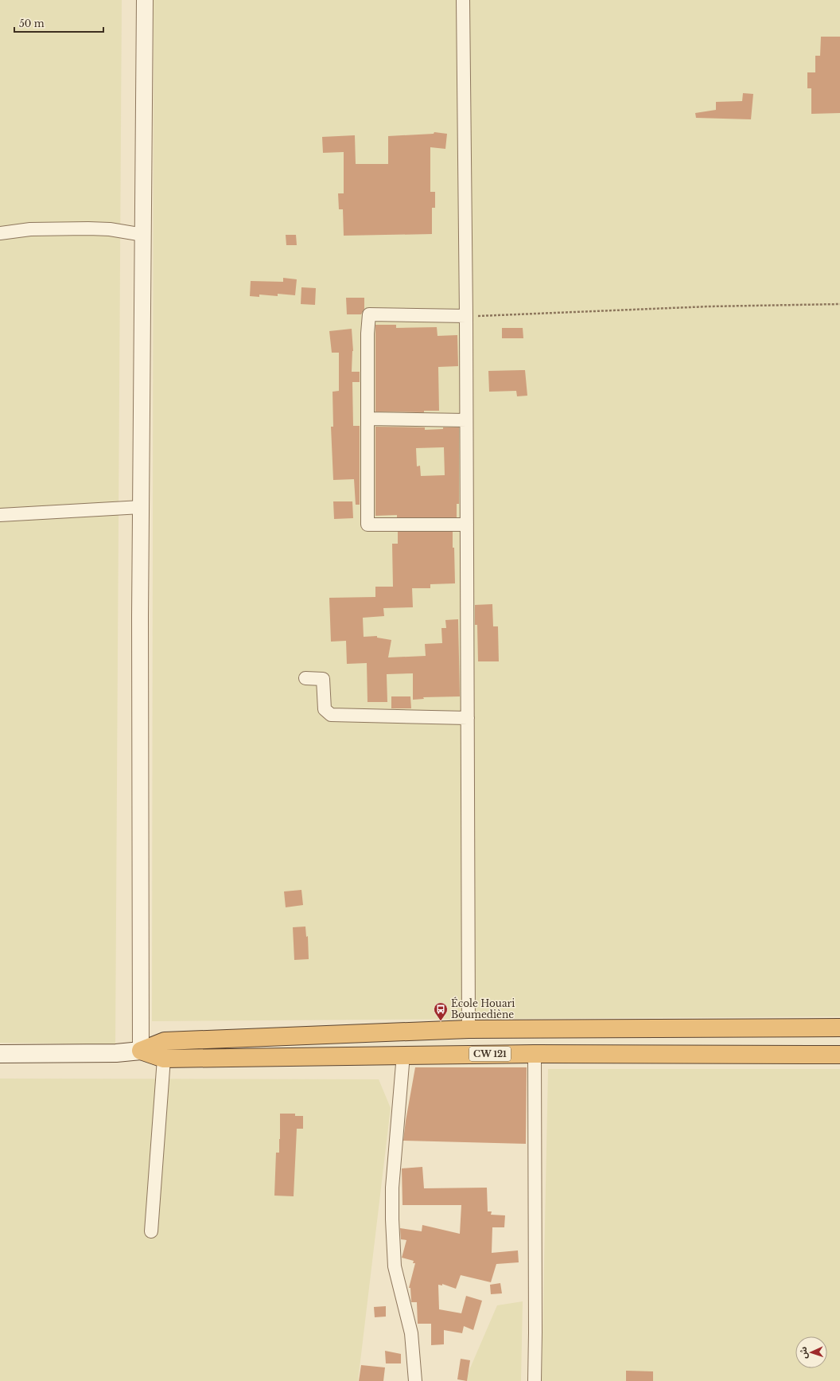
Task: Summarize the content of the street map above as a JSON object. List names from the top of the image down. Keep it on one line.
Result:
{"streets":{"highway":["CW 121"]},"places":{"bus stop":["École Houari Boumediène"]},"scale_bar":"50 m","north":"left"}
